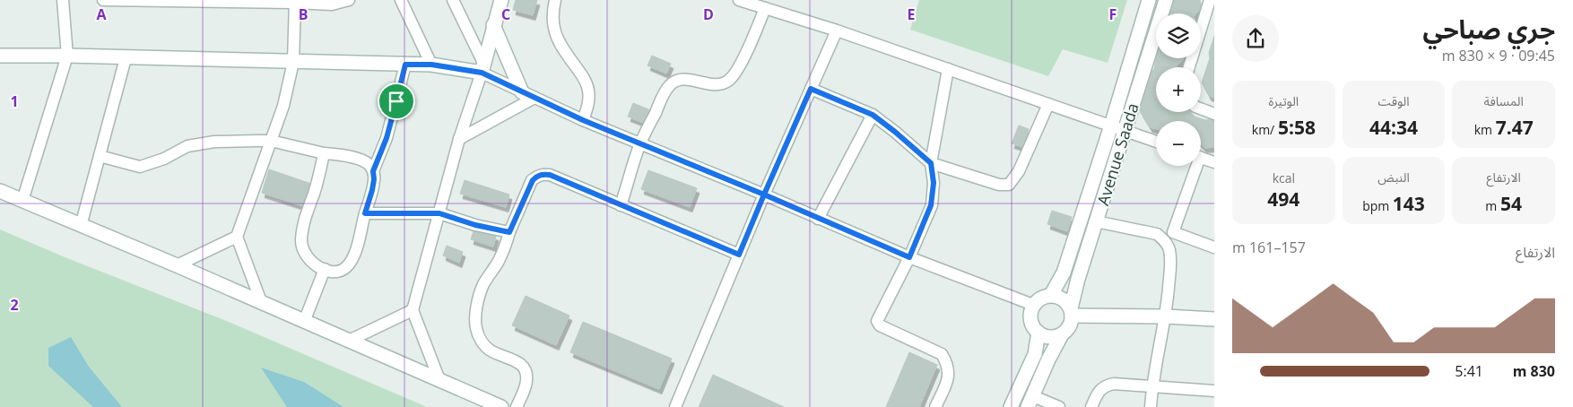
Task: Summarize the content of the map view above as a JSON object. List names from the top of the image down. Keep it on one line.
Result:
{"streets":{"street":["Avenue Saada"]},"page":{"heading":["جري صباحي","09:45 · 9 × 830 m"],"map_buttons":["+","−"],"stats":[["المسافة","7.47 km"],["الوقت","44:34"],["الوتيرة","5:58 /km"],["الارتفاع","54 m"],["النبض","143 bpm"],["kcal","494"]],"chart":["الارتفاع","157–161 m"],"list":[{"name":"830 m","note":"5:41"}]},"grid":{"columns":["A","B","C","D","E","F"],"rows":["1","2"]}}
